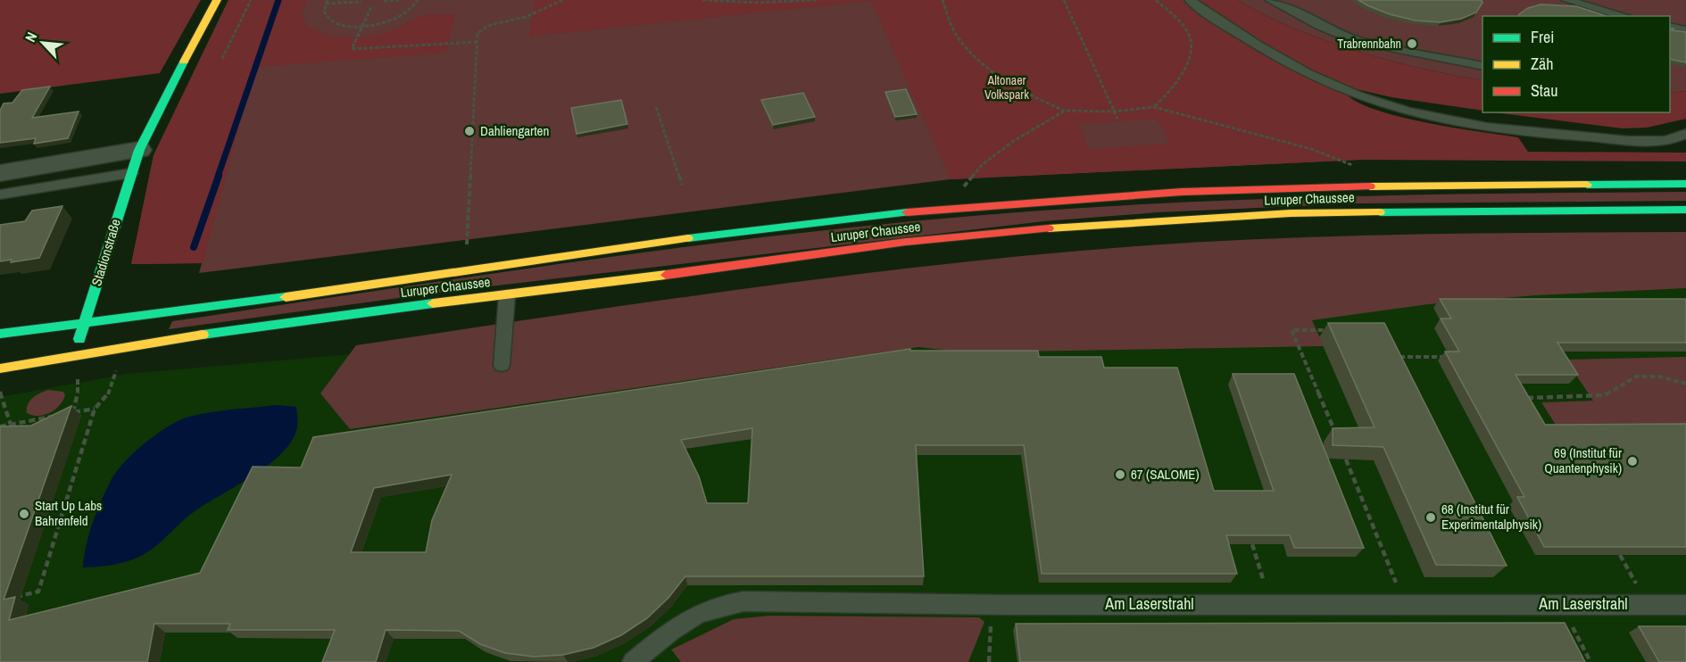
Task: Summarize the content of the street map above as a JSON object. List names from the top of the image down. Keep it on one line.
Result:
{"streets":{"main road":["Luruper Chaussee","Stadionstraße"],"lane":["Am Laserstrahl"]},"crossings":[["Luruper Chaussee","Stadionstraße"]],"parks":["Altonaer Volkspark"],"places":["Trabrennbahn","Dahliengarten","69 (Institut für Quantenphysik)","67 (SALOME)","Start Up Labs Bahrenfeld","68 (Institut für Experimentalphysik)"],"legend":["Frei","Zäh","Stau"],"north":"top left"}
